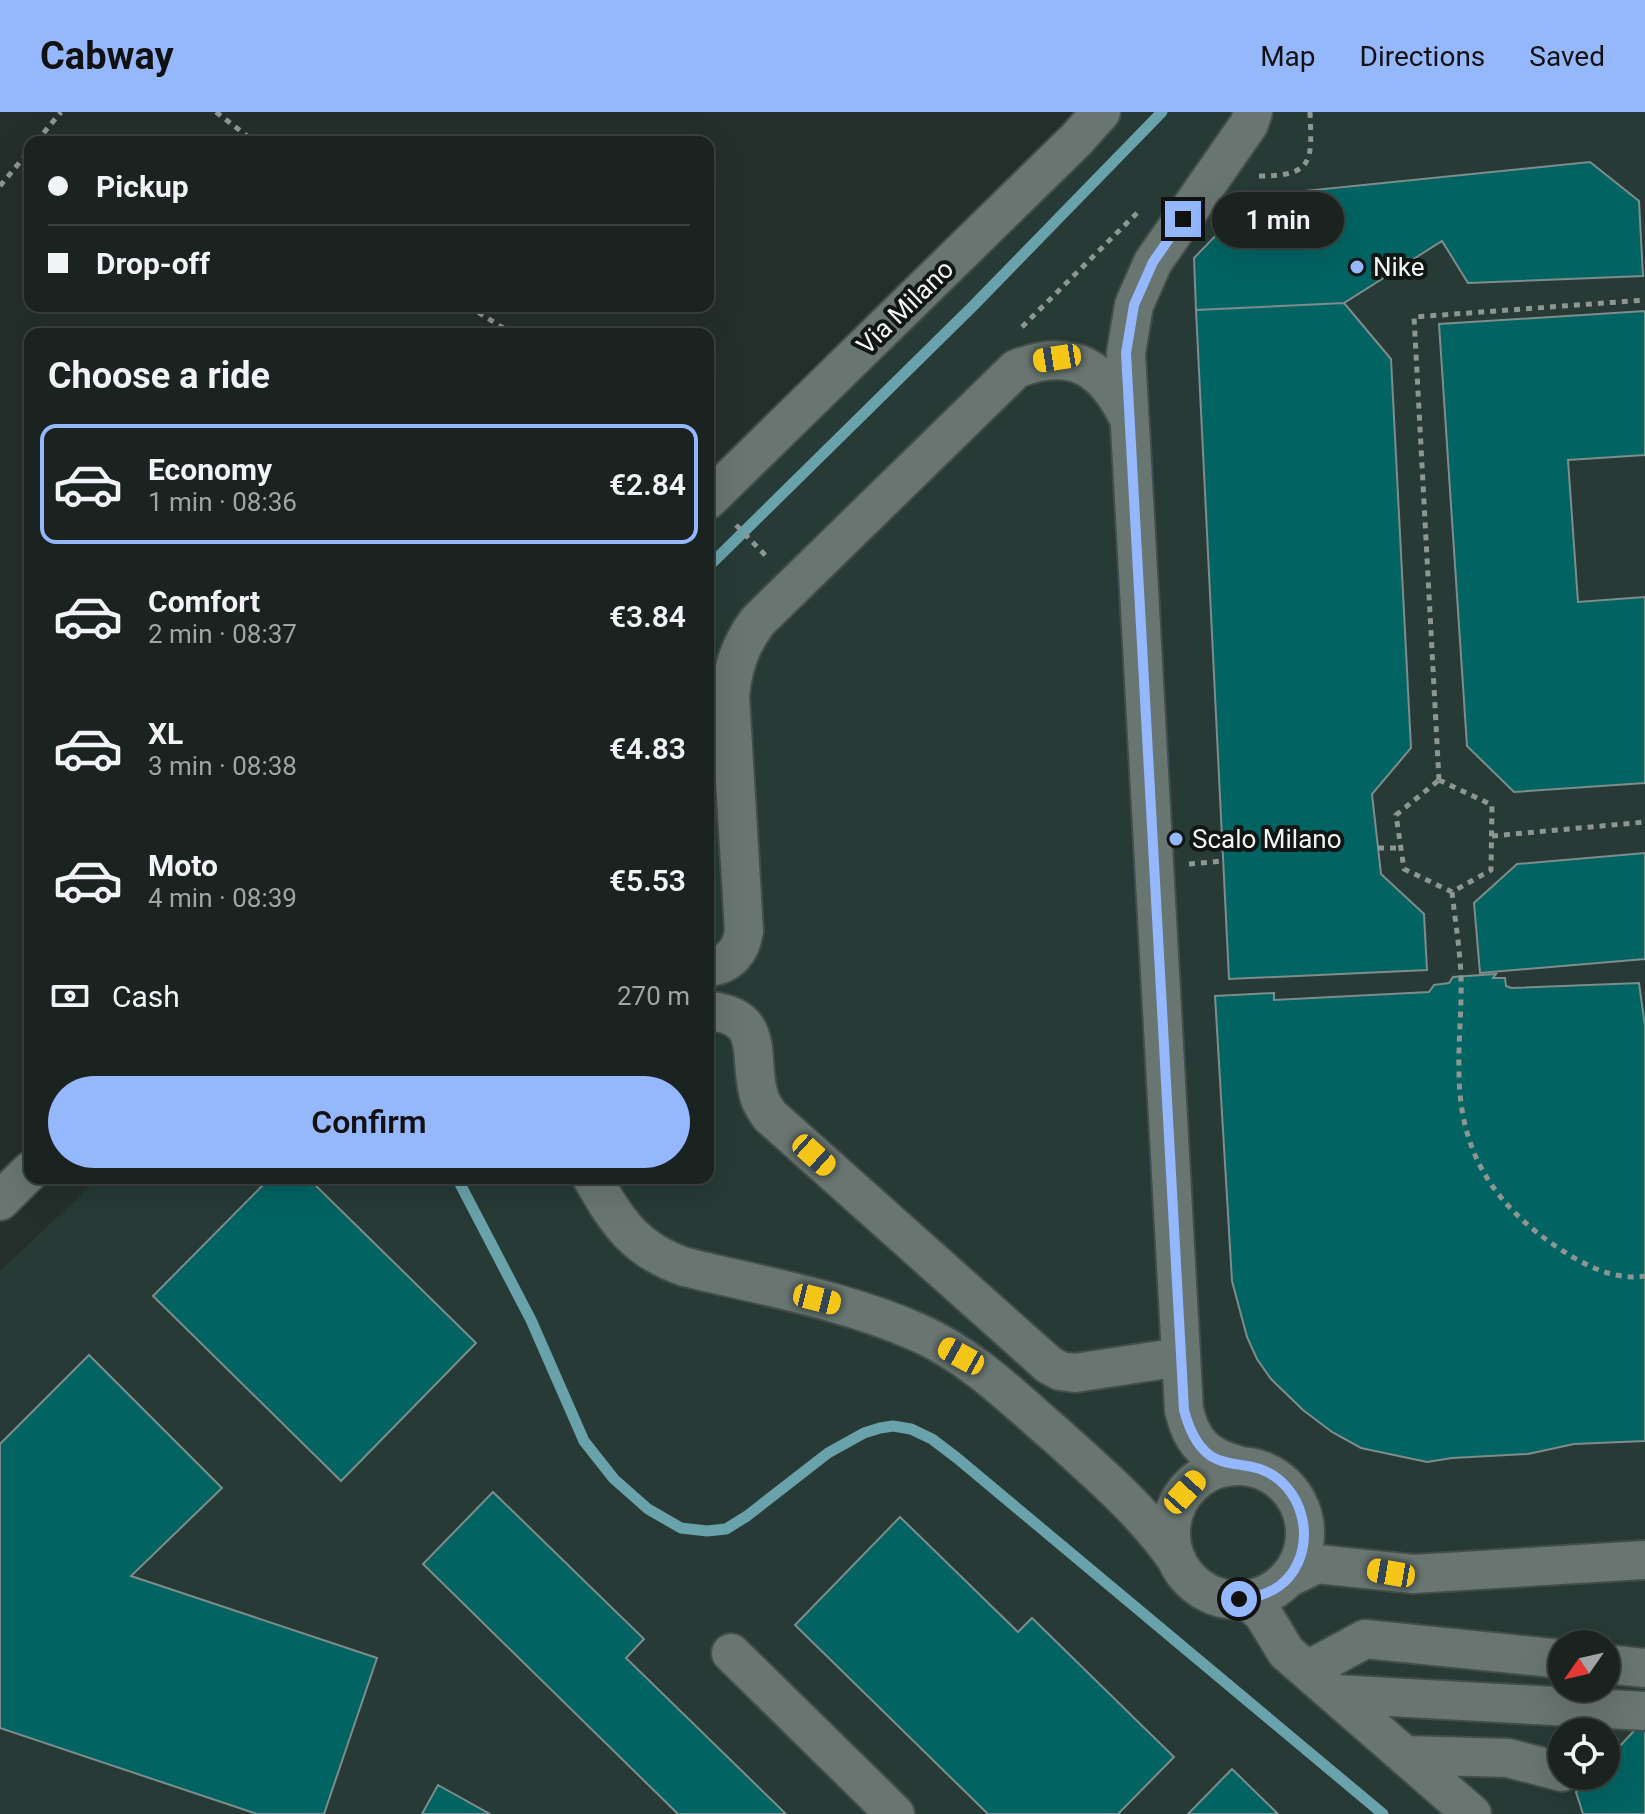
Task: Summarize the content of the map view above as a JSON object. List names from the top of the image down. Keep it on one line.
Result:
{"streets":{"street":["Via Milano"]},"places":["Nike","Scalo Milano"],"north":"bottom left","page":{"header":"Cabway","nav":["Map","Directions","Saved"],"banner":["Pickup","Drop-off"],"bubble":"1 min","heading":"Choose a ride","list":[{"name":"Economy","note":"1 min · 08:36","value":"€2.84"},{"name":"Comfort","note":"2 min · 08:37","value":"€3.84"},{"name":"XL","note":"3 min · 08:38","value":"€4.83"},{"name":"Moto","note":"4 min · 08:39","value":"€5.53"}],"pay":["Cash","270 m"],"buttons":"Confirm"}}
